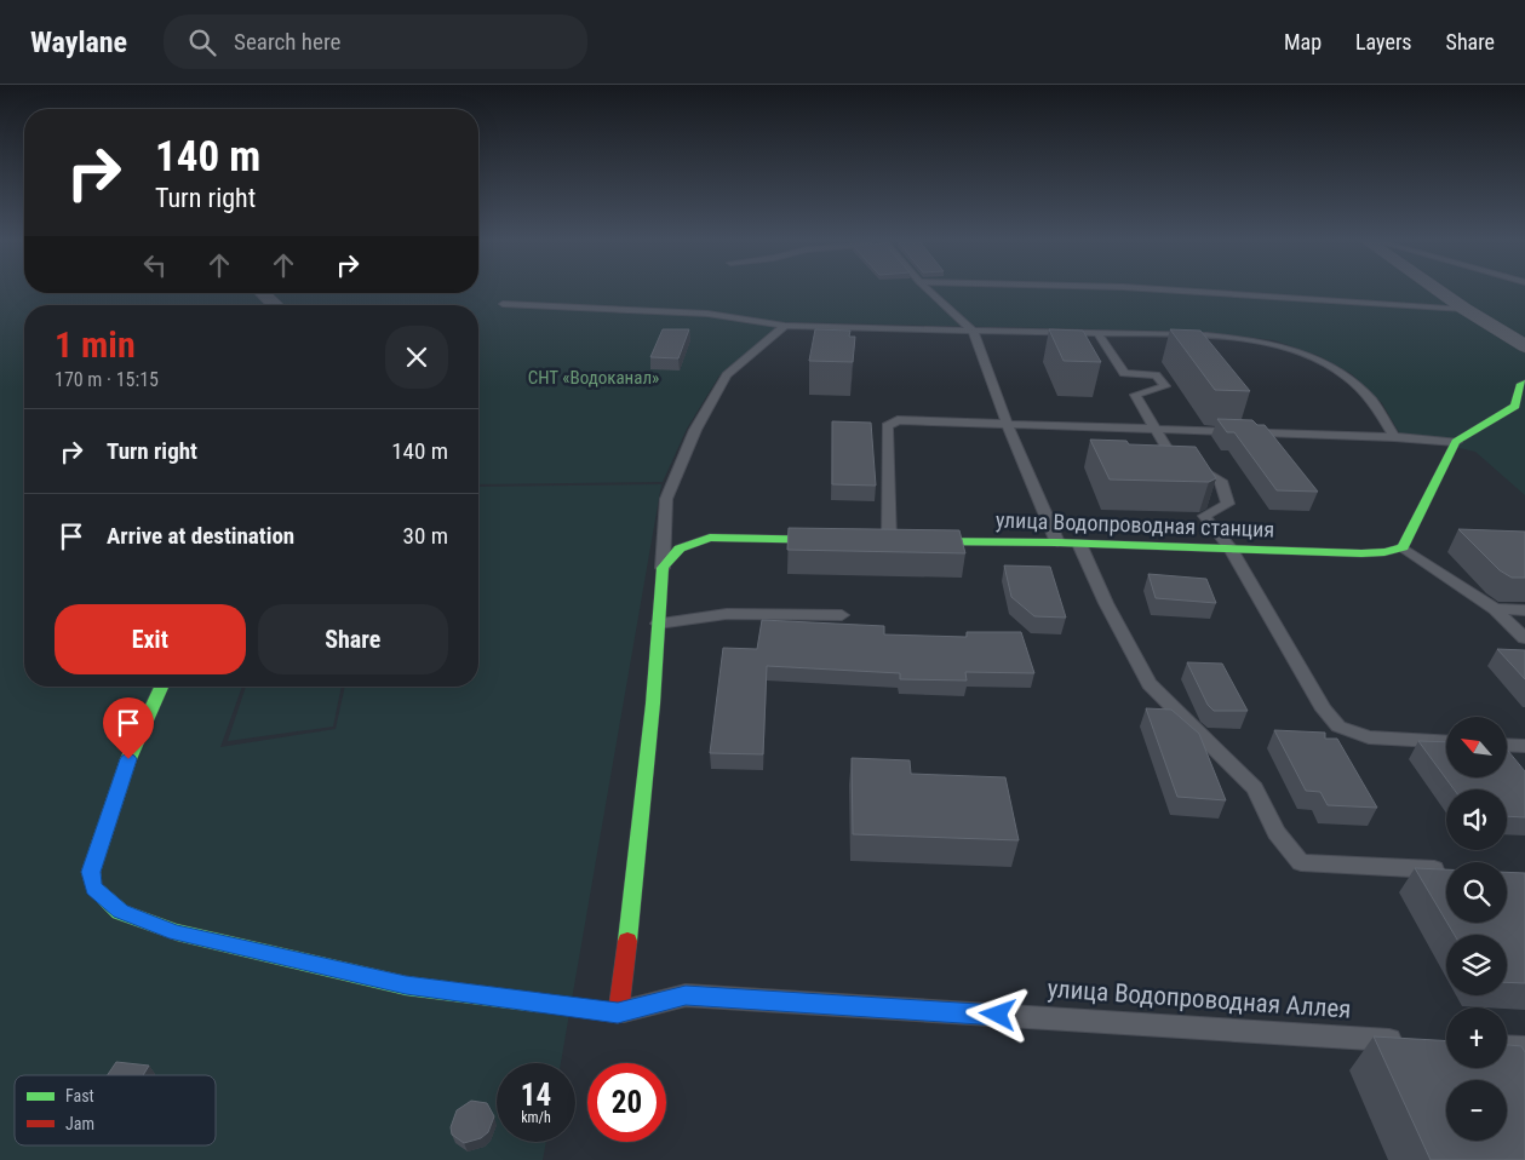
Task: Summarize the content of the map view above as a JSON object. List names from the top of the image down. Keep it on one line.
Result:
{"streets":{"street":["улица Водопроводная станция","улица Водопроводная Аллея"]},"parks":["СНТ «Водоканал»"],"legend":["Fast","Jam"],"north":"top left","page":{"header":"Waylane","search":"Search here","nav":["Map","Layers","Share"],"turn":["140 m","Turn right"],"heading":["1 min","170 m · 15:15"],"list":[{"name":"Turn right","value":"140 m"},{"name":"Arrive at destination","value":"30 m"}],"buttons":["Exit","Share"],"map_buttons":["+","−"],"speed":"14 km/h","limit":"20"}}
